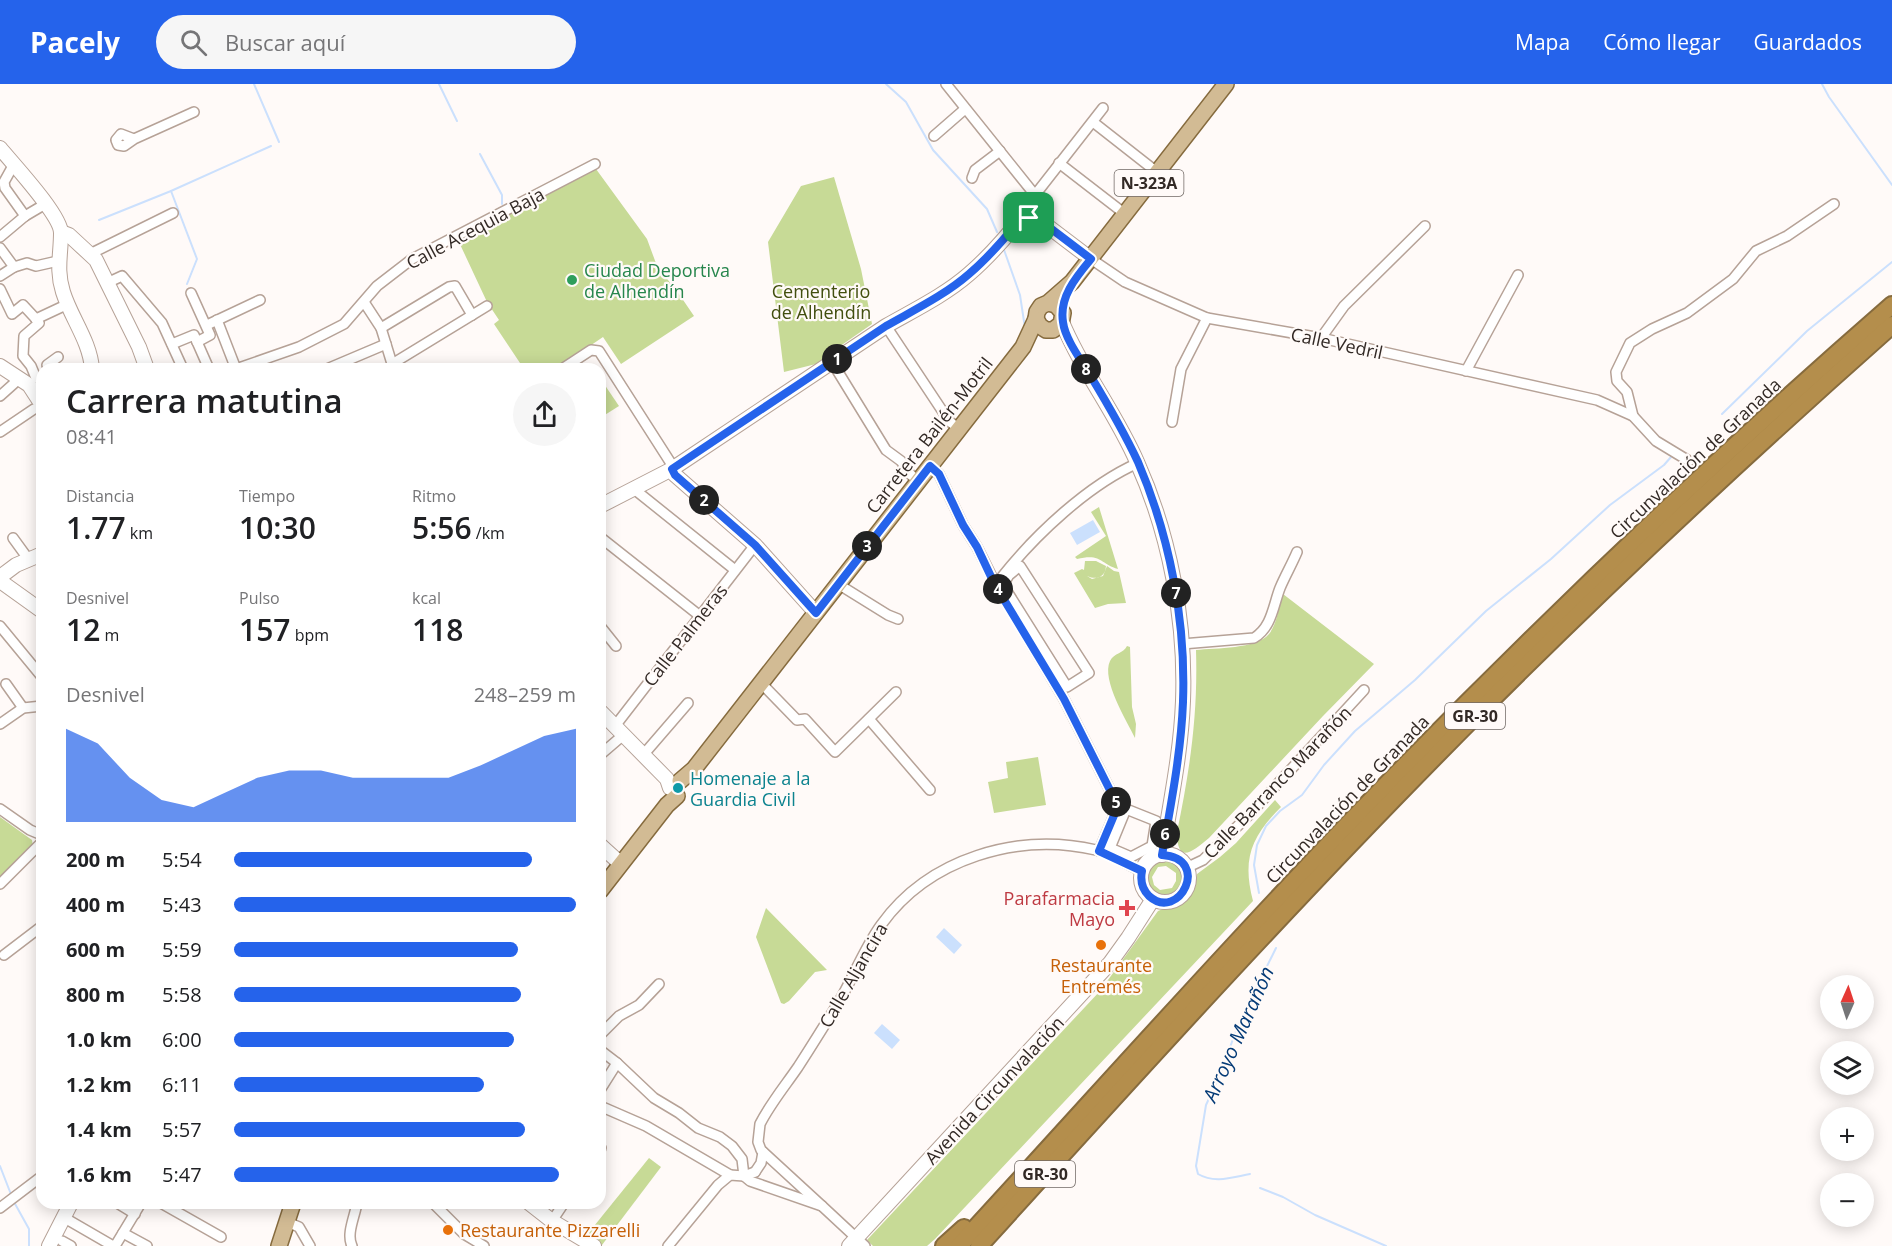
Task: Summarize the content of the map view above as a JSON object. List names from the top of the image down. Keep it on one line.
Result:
{"streets":{"highway":["Circunvalación de Granada","GR-30"],"main road":["N-323A","Carretera Bailén-Motril"],"street":["Calle Acequia Baja","Calle Vedril","Calle Palmeras","Calle Barranco Marañón","Calle Aljancira","Avenida Circunvalación"]},"crossings":[["Calle Vedril","Carretera Bailén-Motril"],["Calle Barranco Marañón","Calle Aljancira"],["Calle Barranco Marañón","Avenida Circunvalación"],["Calle Aljancira","Avenida Circunvalación"]],"water":["Arroyo Marañón"],"parks":["Cementerio de Alhendín"],"places":{"other":["Ciudad Deportiva de Alhendín","Homenaje a la Guardia Civil","Restaurante Entremés","Restaurante Pizzarelli"],"health":["Parafarmacia Mayo"]},"north":"top","page":{"header":"Pacely","search":"Buscar aquí","nav":["Mapa","Cómo llegar","Guardados"],"pins":["1","8","2","3","4","7","5","6"],"heading":["Carrera matutina","08:41"],"stats":[["Distancia","1.77 km"],["Tiempo","10:30"],["Ritmo","5:56 /km"],["Desnivel","12 m"],["Pulso","157 bpm"],["kcal","118"]],"chart":["Desnivel","248–259 m"],"list":[{"name":"200 m","note":"5:54"},{"name":"400 m","note":"5:43"},{"name":"600 m","note":"5:59"},{"name":"800 m","note":"5:58"},{"name":"1.0 km","note":"6:00"},{"name":"1.2 km","note":"6:11"},{"name":"1.4 km","note":"5:57"},{"name":"1.6 km","note":"5:47"}],"map_buttons":["+","−"]}}
